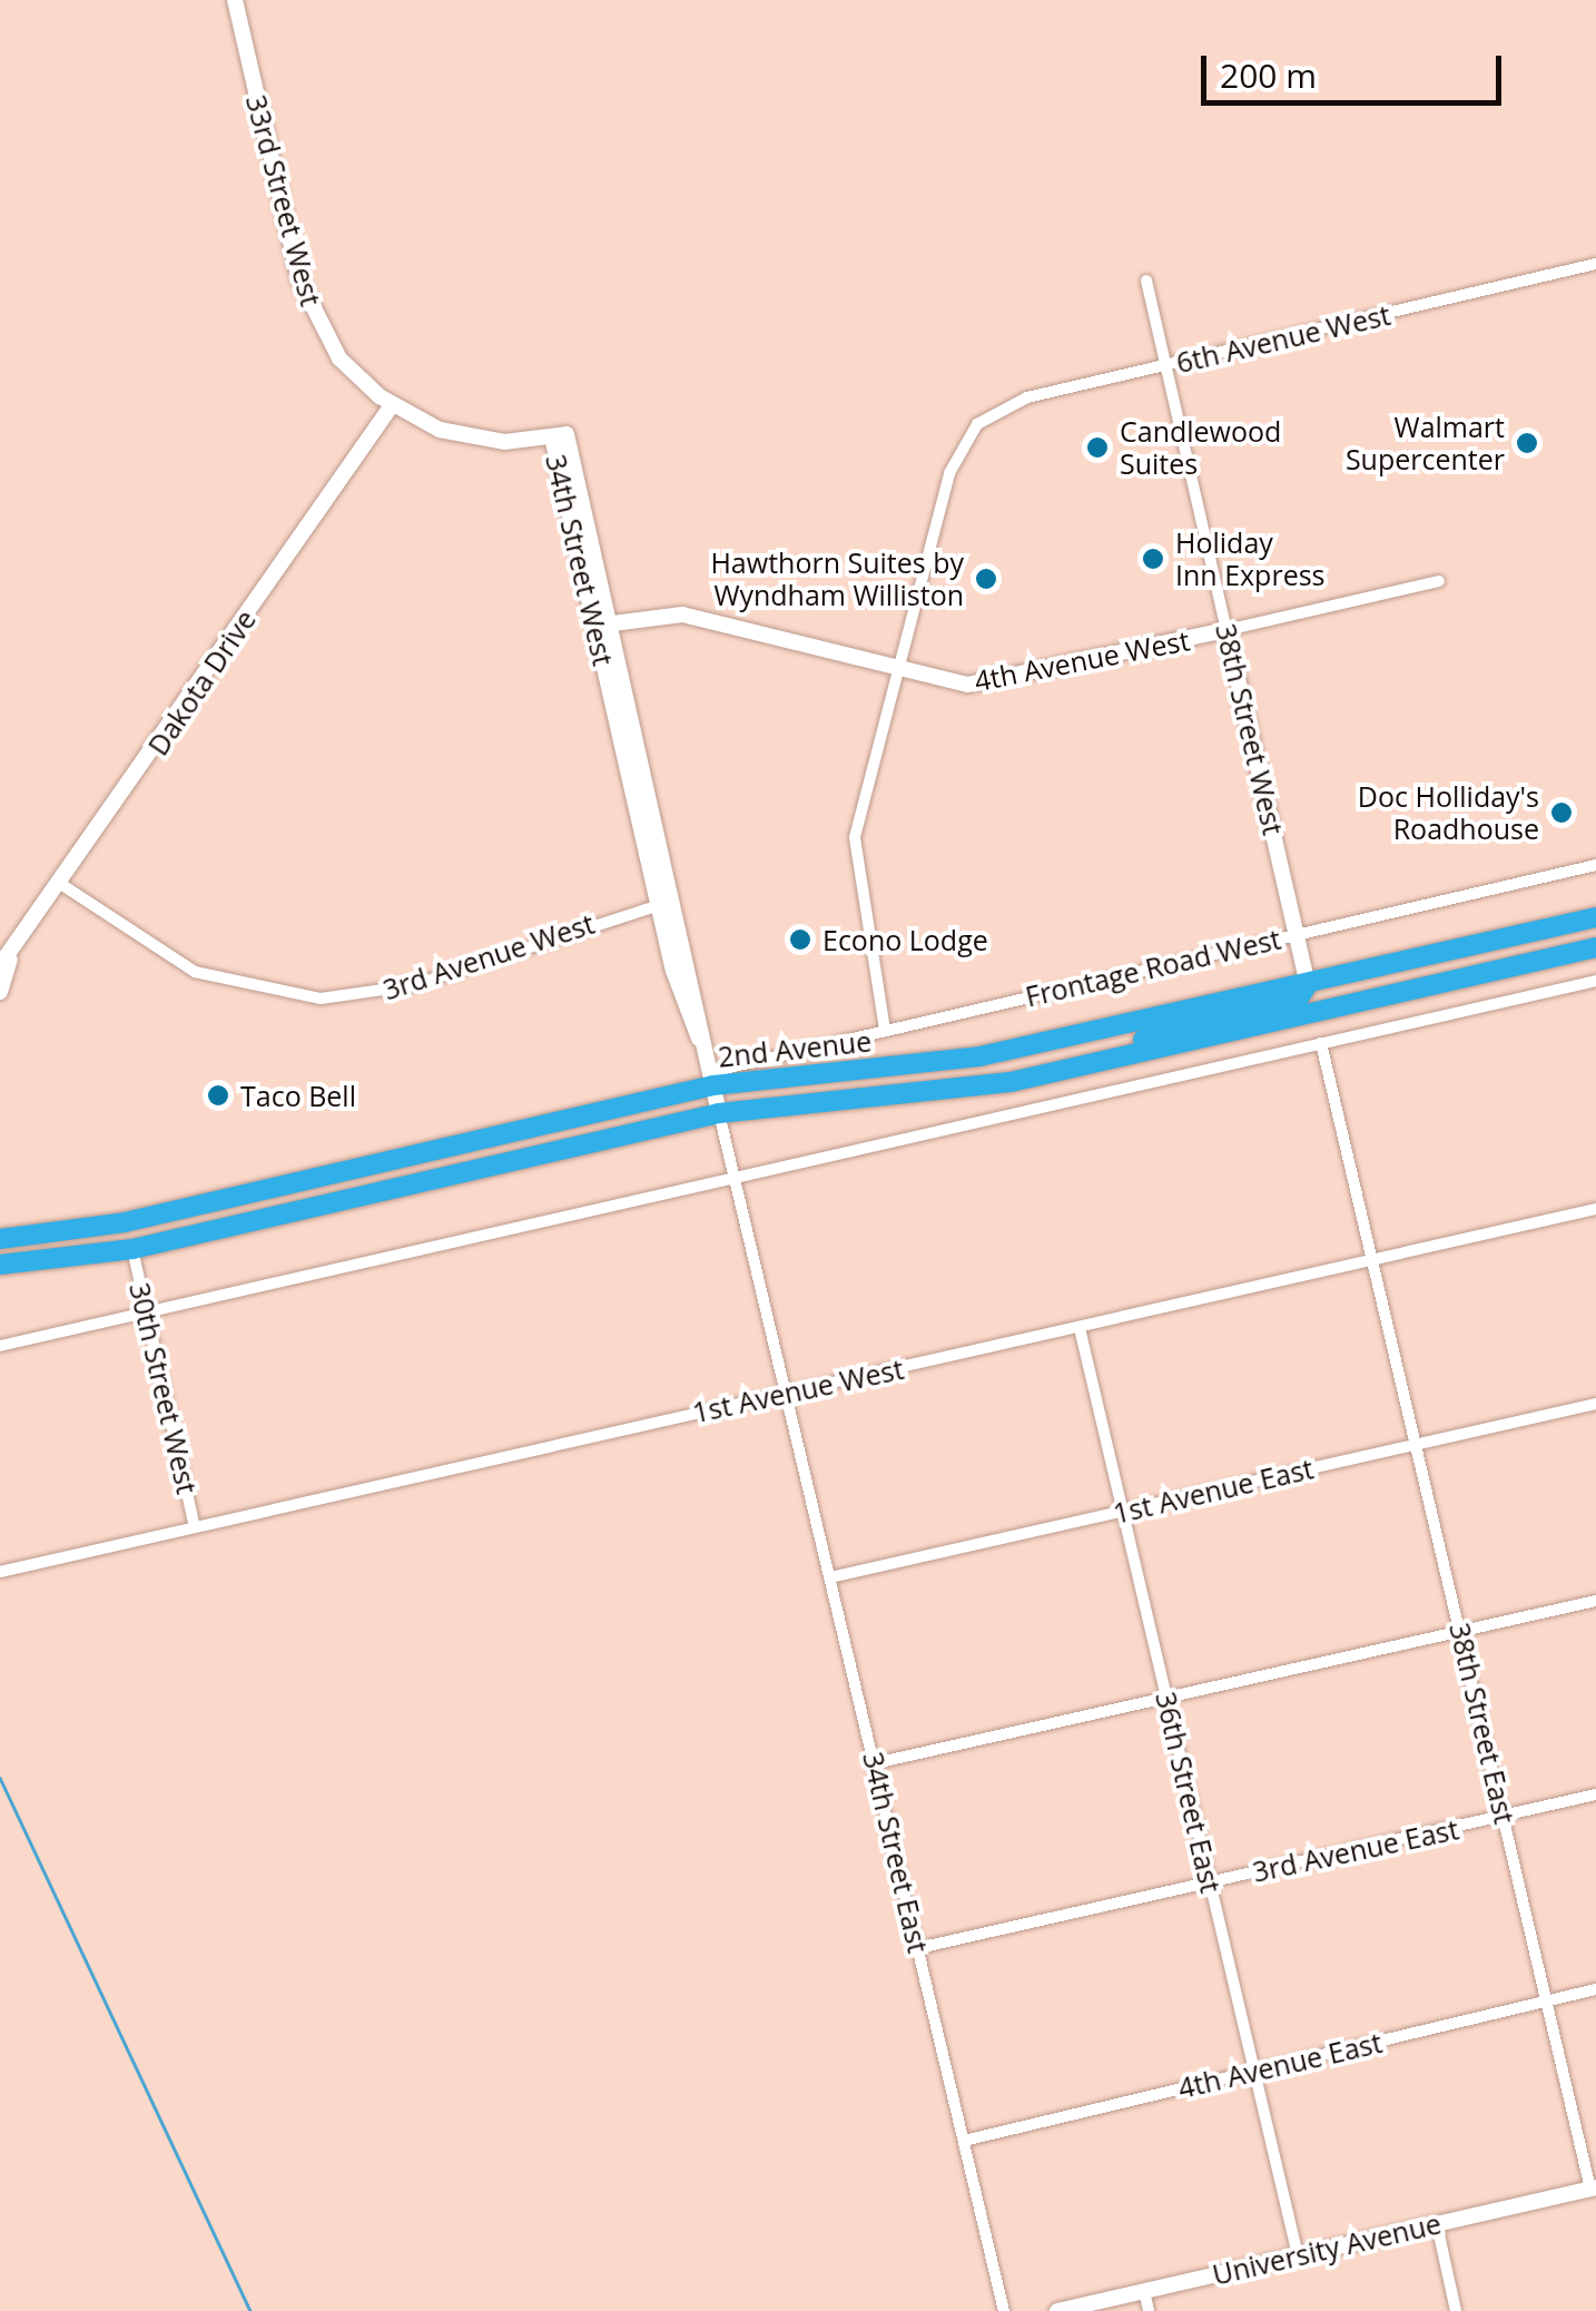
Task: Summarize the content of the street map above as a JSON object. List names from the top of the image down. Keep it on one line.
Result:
{"streets":{"highway":["2nd Avenue"],"street":["33rd Street West","6th Avenue West","34th Street West","4th Avenue West","Dakota Drive","38th Street West","3rd Avenue West","Frontage Road West","30th Street West","1st Avenue West","1st Avenue East","38th Street East","36th Street East","3rd Avenue East","34th Street East","4th Avenue East","University Avenue"]},"crossings":[["33rd Street West","34th Street West"],["33rd Street West","Dakota Drive"],["6th Avenue West","4th Avenue West"],["6th Avenue West","38th Street West"],["34th Street West","4th Avenue West"],["34th Street West","3rd Avenue West"],["34th Street West","Frontage Road West"],["34th Street West","2nd Avenue"],["34th Street West","1st Avenue West"],["34th Street West","34th Street East"],["4th Avenue West","38th Street West"],["Dakota Drive","3rd Avenue West"],["38th Street West","Frontage Road West"],["38th Street West","2nd Avenue"],["Frontage Road West","2nd Avenue"],["2nd Avenue","30th Street West"],["30th Street West","1st Avenue West"],["1st Avenue West","38th Street East"],["1st Avenue West","36th Street East"],["1st Avenue West","34th Street East"],["1st Avenue East","38th Street East"],["1st Avenue East","36th Street East"],["1st Avenue East","34th Street East"],["38th Street East","3rd Avenue East"],["38th Street East","4th Avenue East"],["38th Street East","University Avenue"],["36th Street East","3rd Avenue East"],["36th Street East","4th Avenue East"],["36th Street East","University Avenue"],["3rd Avenue East","34th Street East"],["34th Street East","4th Avenue East"]],"places":["Walmart Supercenter","Candlewood Suites","Holiday Inn Express","Hawthorn Suites by Wyndham Williston","Doc Holliday's Roadhouse","Econo Lodge","Taco Bell"],"scale_bar":"200 m"}
